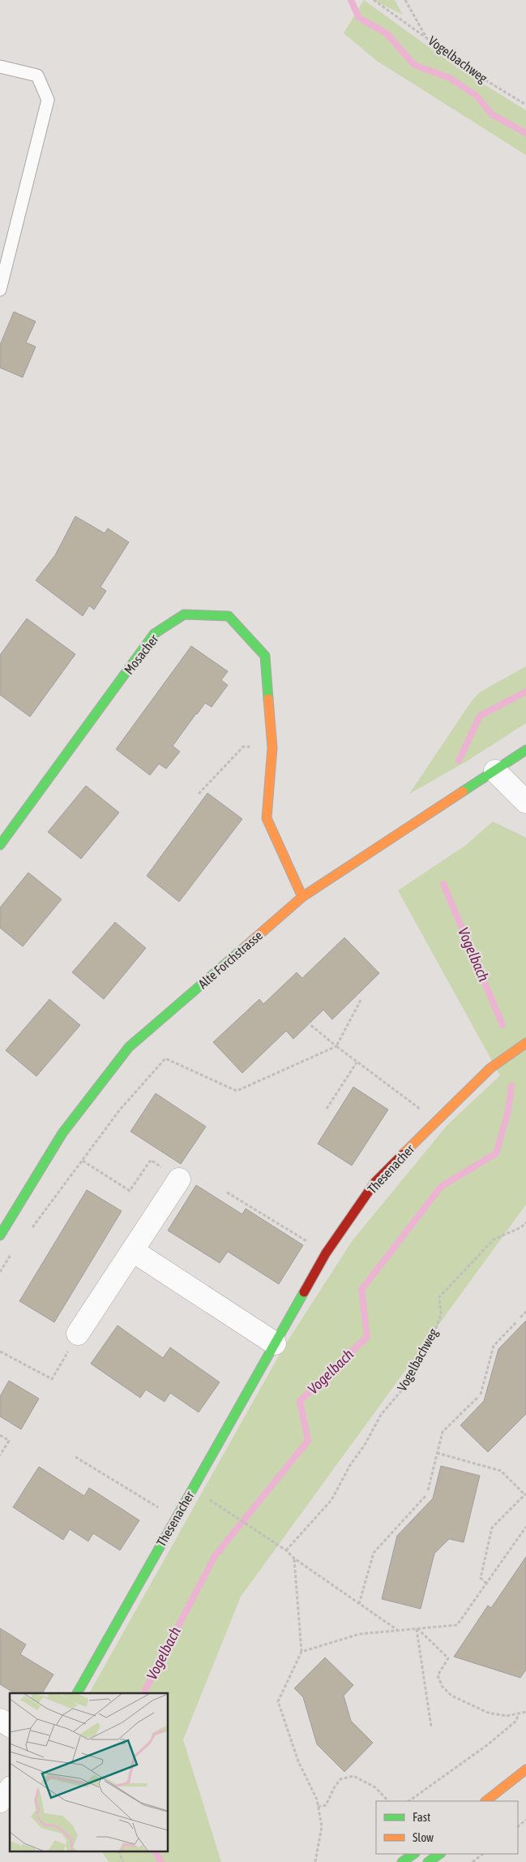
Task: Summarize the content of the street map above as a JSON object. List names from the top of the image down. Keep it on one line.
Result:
{"streets":{"main road":["Mosacher","Alte Forchstrasse","Thesenacher"],"path":["Vogelbachweg"]},"crossings":[["Mosacher","Alte Forchstrasse"]],"water":["Vogelbach"],"legend":["Fast","Slow"]}
